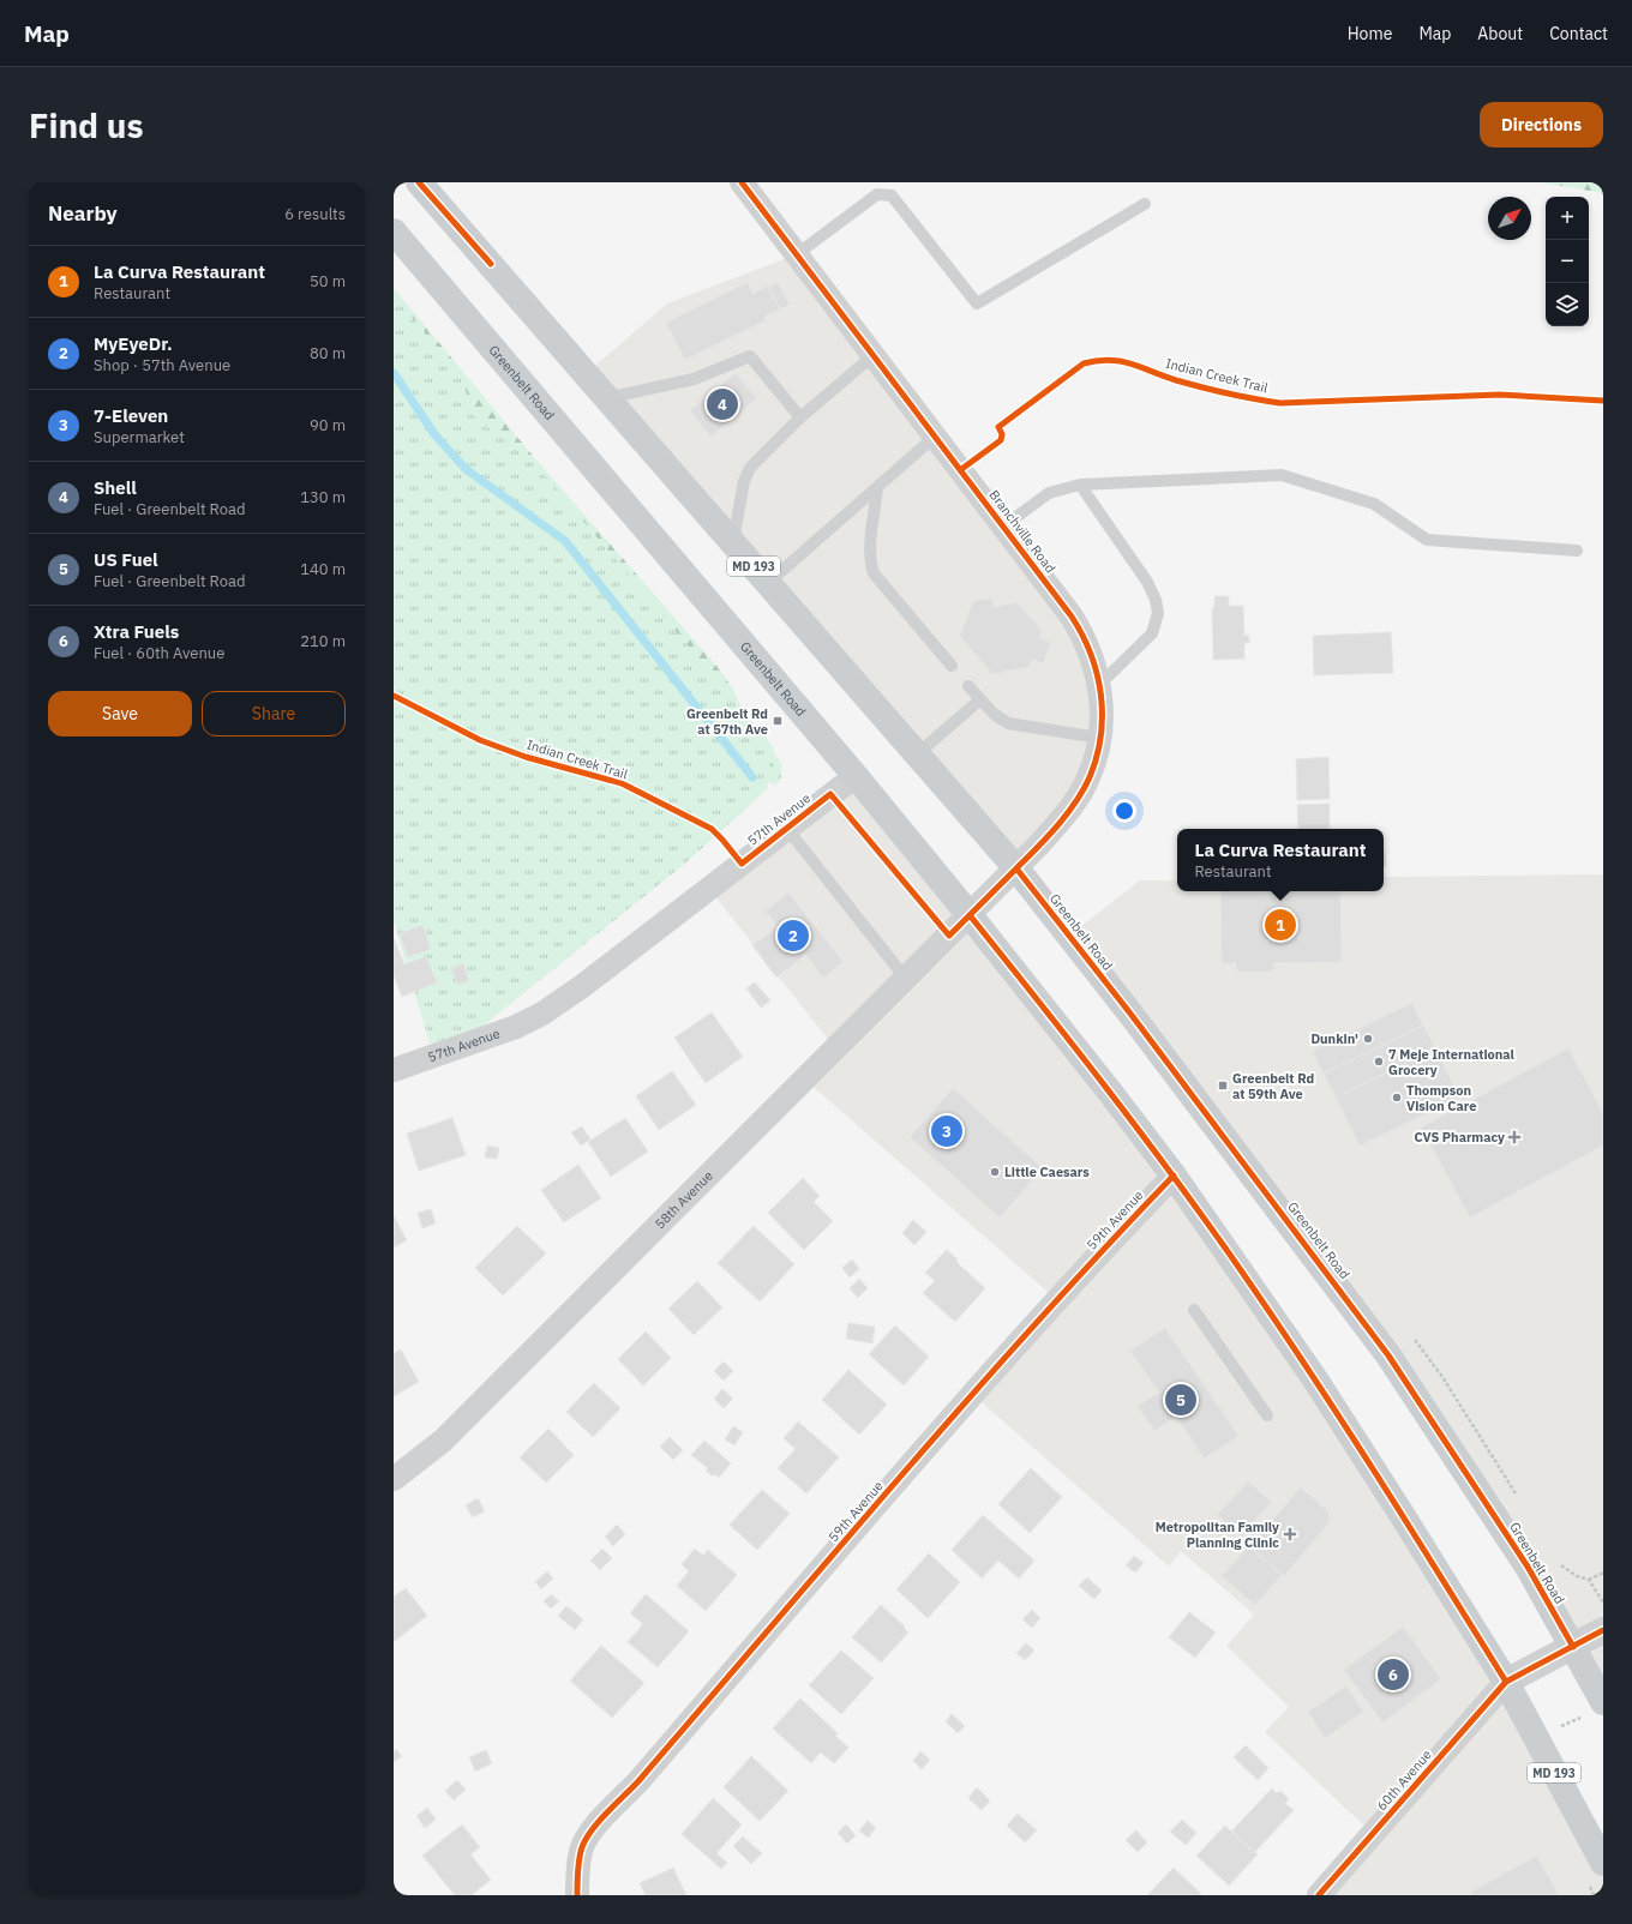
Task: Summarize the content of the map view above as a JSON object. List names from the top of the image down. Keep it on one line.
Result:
{"streets":{"main road":["Greenbelt Road","MD 193"],"street":["Branchville Road","57th Avenue","58th Avenue","59th Avenue","60th Avenue"],"cycle path":["Indian Creek Trail"]},"crossings":[["Greenbelt Road","Branchville Road"],["Greenbelt Road","57th Avenue"],["Greenbelt Road","58th Avenue"],["Greenbelt Road","59th Avenue"],["Greenbelt Road","60th Avenue"],["Branchville Road","58th Avenue"]],"places":{"transit":["Greenbelt Rd at 57th Ave","Greenbelt Rd at 59th Ave"],"other":["Dunkin'","7 Meje International Grocery","Thompson Vision Care","Little Caesars"],"health":["CVS Pharmacy","Metropolitan Family Planning Clinic"]},"north":"top right","page":{"header":"Map","nav":["Home","Map","About","Contact"],"buttons":["Directions",["Save","Share"]],"title":"Find us","heading":["Nearby","6 results"],"map_buttons":["+","−"],"list":[{"mark":"1","name":"La Curva Restaurant","note":"Restaurant","value":"50 m"},{"mark":"2","name":"MyEyeDr.","note":"Shop · 57th Avenue","value":"80 m"},{"mark":"3","name":"7-Eleven","note":"Supermarket","value":"90 m"},{"mark":"4","name":"Shell","note":"Fuel · Greenbelt Road","value":"130 m"},{"mark":"5","name":"US Fuel","note":"Fuel · Greenbelt Road","value":"140 m"},{"mark":"6","name":"Xtra Fuels","note":"Fuel · 60th Avenue","value":"210 m"}],"pins":["4","1","2","3","5","6"],"popup":["La Curva Restaurant","Restaurant"]}}
